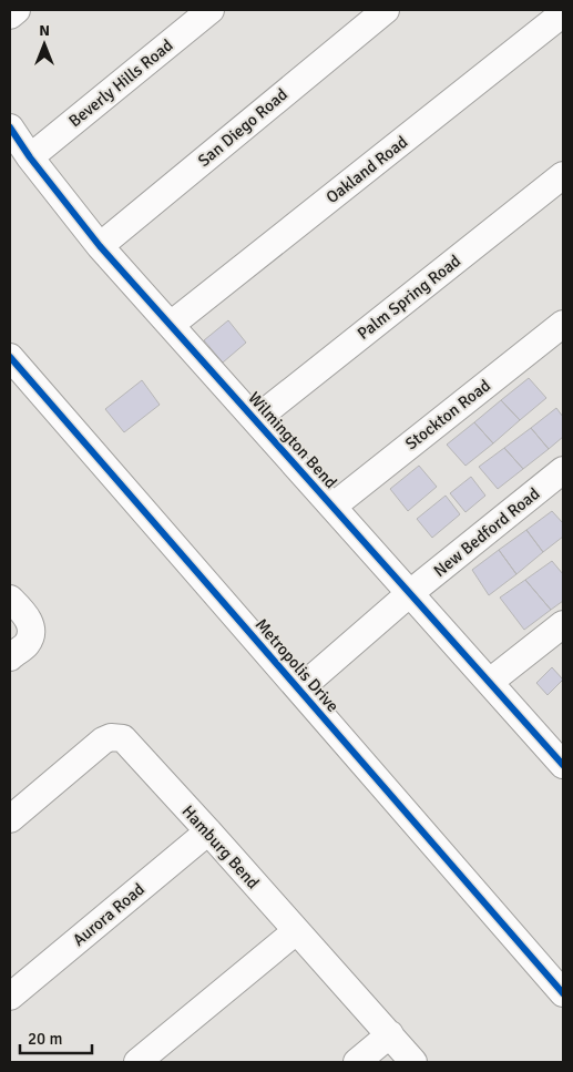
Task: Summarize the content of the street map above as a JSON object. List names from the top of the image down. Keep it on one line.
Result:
{"streets":{"street":["Beverly Hills Road","San Diego Road","Oakland Road","Palm Spring Road","Stockton Road","Wilmington Bend","New Bedford Road","Metropolis Drive","Hamburg Bend","Aurora Road"]},"crossings":[["Beverly Hills Road","Wilmington Bend"],["San Diego Road","Wilmington Bend"],["Oakland Road","Wilmington Bend"],["Palm Spring Road","Wilmington Bend"],["Stockton Road","Wilmington Bend"],["Wilmington Bend","New Bedford Road"],["New Bedford Road","Metropolis Drive"],["Hamburg Bend","Aurora Road"]],"scale_bar":"20 m","north":"top"}
